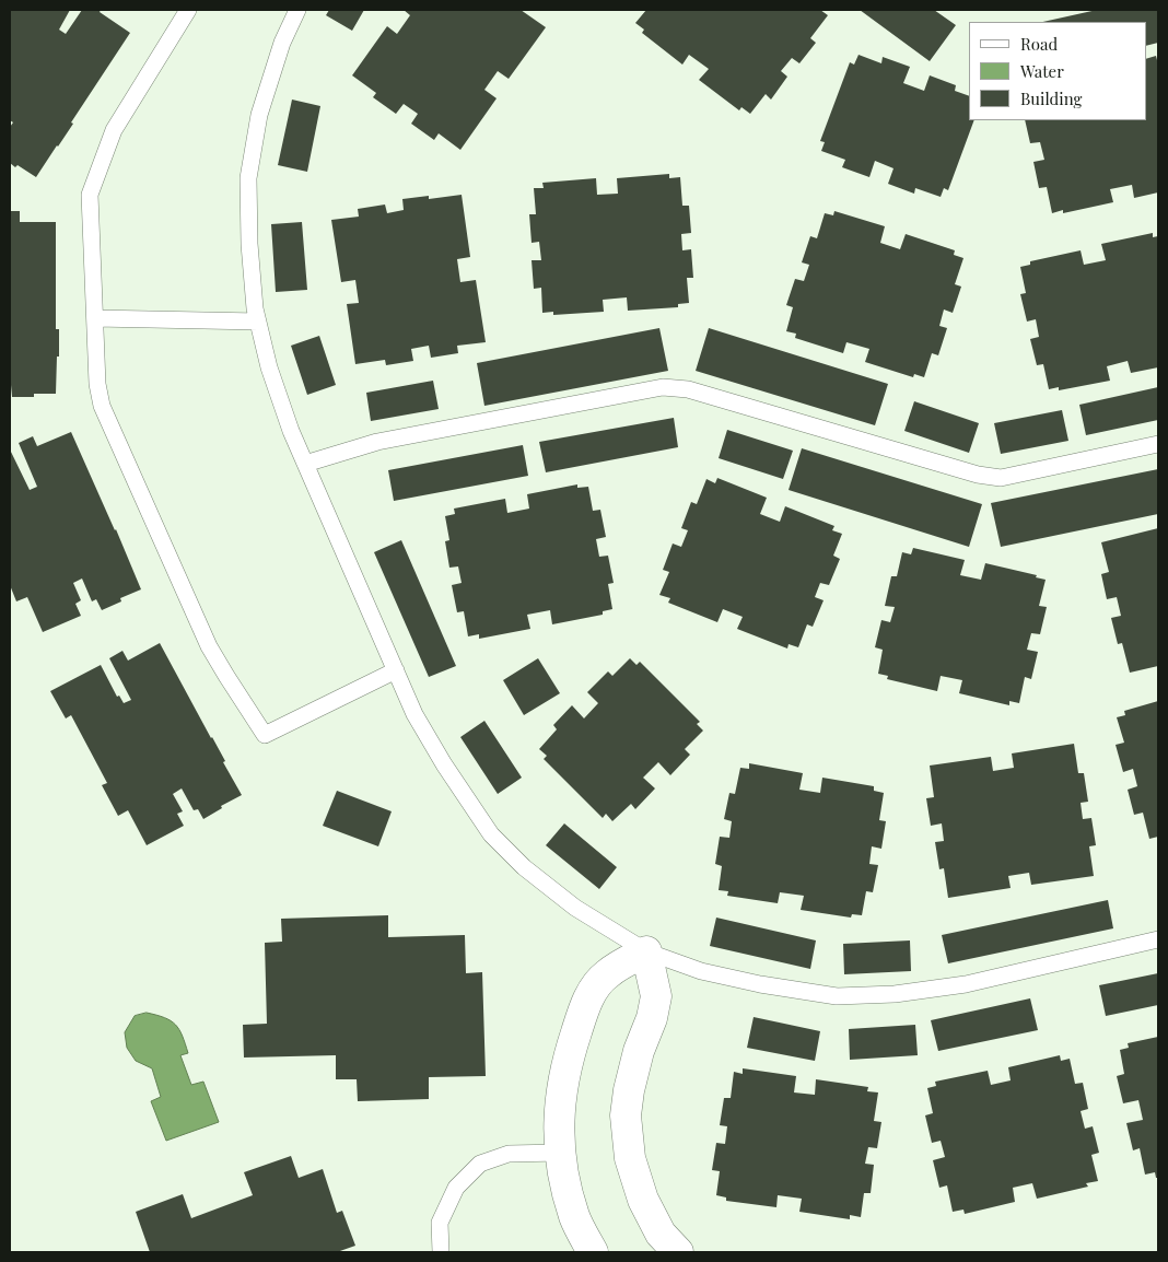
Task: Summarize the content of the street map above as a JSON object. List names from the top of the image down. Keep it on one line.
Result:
{"legend":["Road","Water","Building"]}
